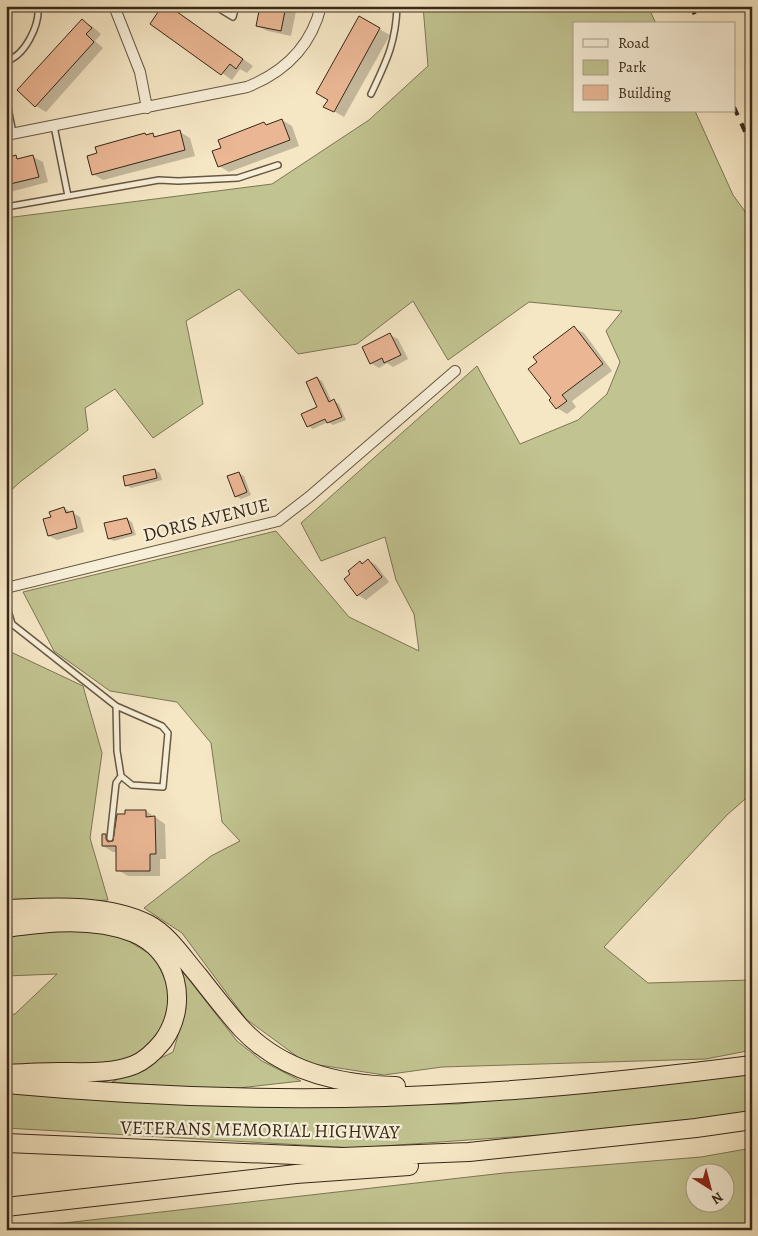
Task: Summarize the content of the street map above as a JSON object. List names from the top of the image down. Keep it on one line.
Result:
{"streets":{"highway":["VETERANS MEMORIAL HIGHWAY"],"street":["DORIS AVENUE"]},"legend":["Road","Park","Building"],"north":"bottom right"}
